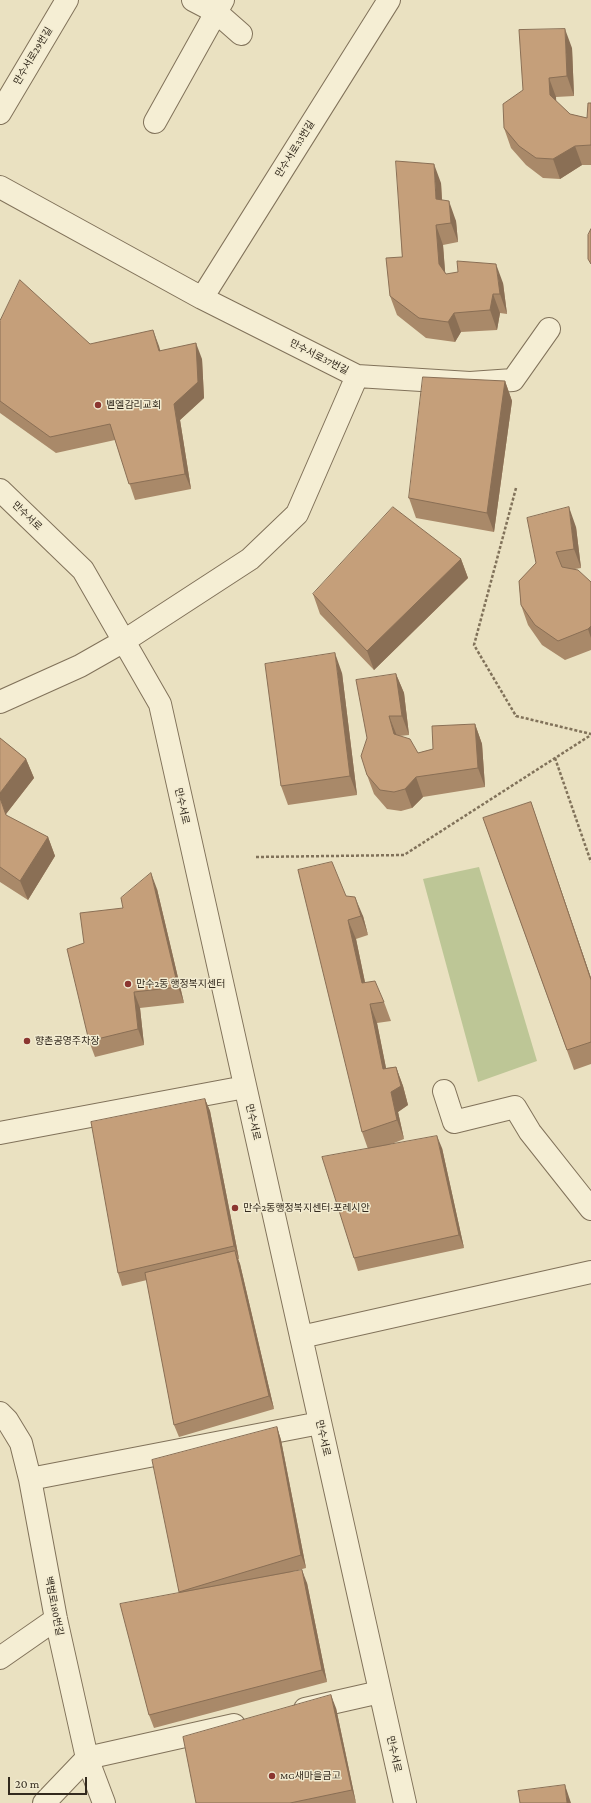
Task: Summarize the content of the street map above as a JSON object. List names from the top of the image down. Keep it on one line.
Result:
{"streets":{"street":["만수서로29번길","만수서로33번길","만수서로37번길","만수서로","백범로180번길"]},"crossings":[["만수서로33번길","만수서로37번길"],["만수서로37번길","만수서로"]],"places":["벧엘감리교회","만수2동 행정복지센터","향촌공영주차장","만수2동행정복지센터·포레시안","MG새마을금고"],"scale_bar":"20 m"}
